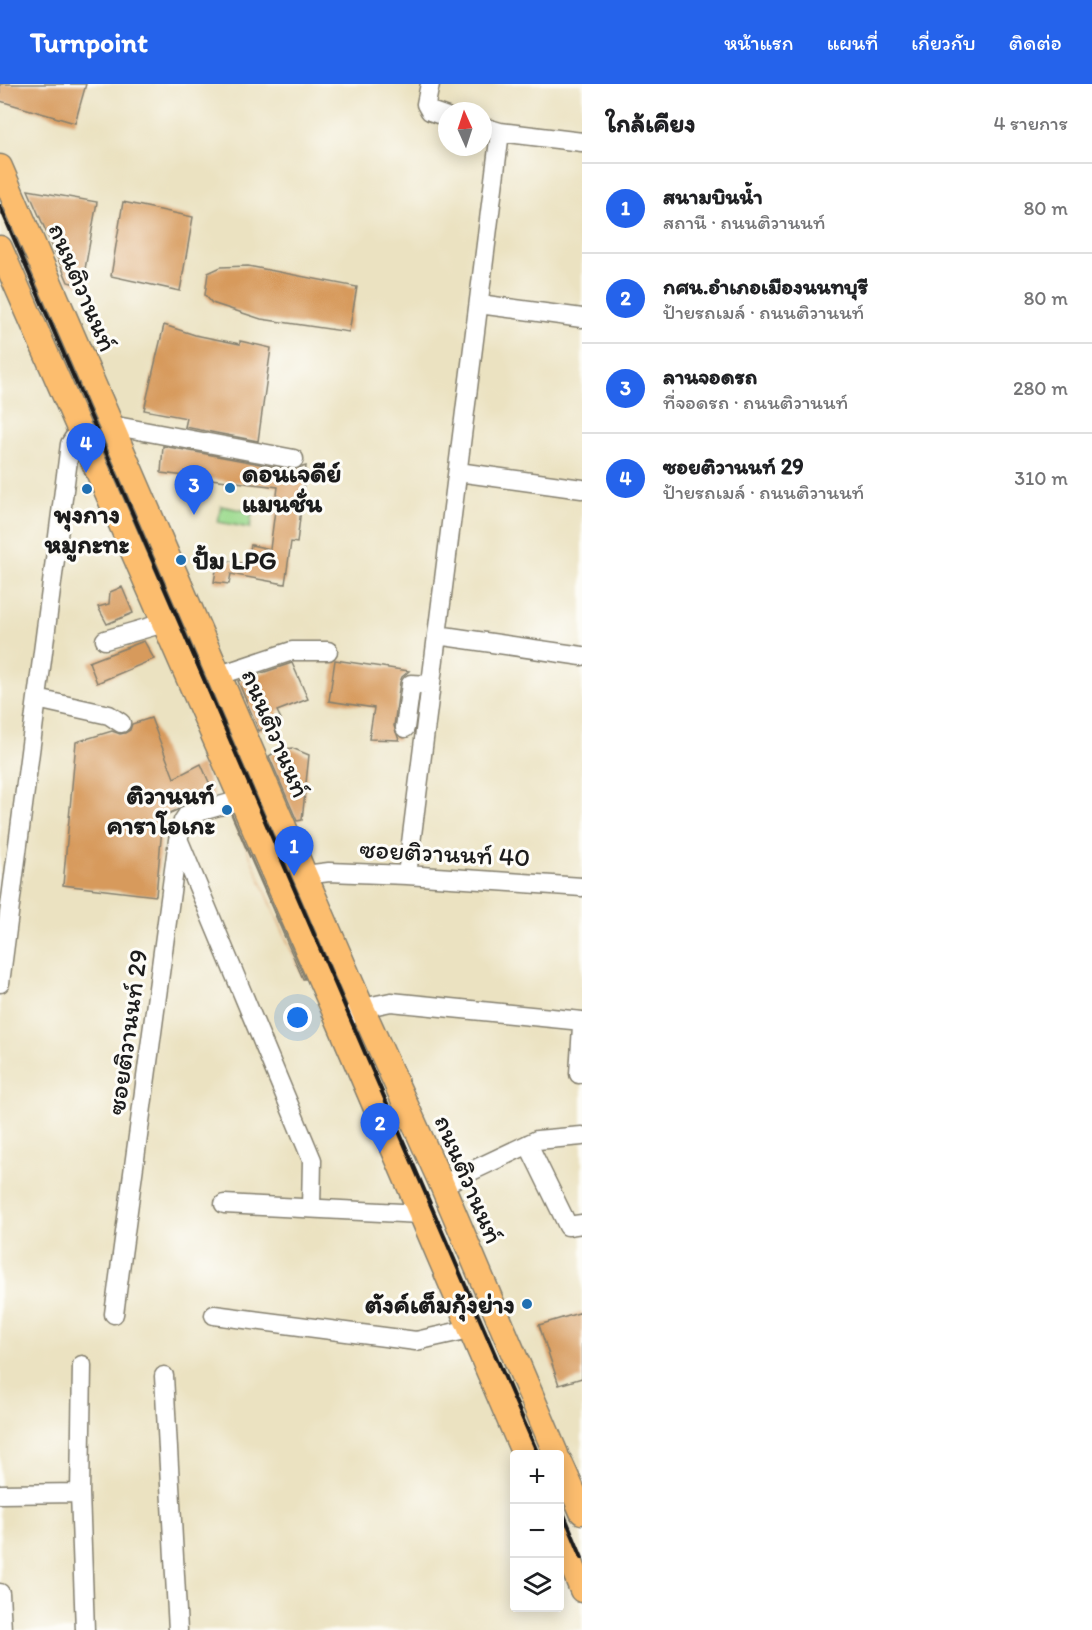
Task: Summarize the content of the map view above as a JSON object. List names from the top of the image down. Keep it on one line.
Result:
{"streets":{"main road":["ถนนติวานนท์"],"street":["ซอยติวานนท์ 40","ซอยติวานนท์ 29"]},"crossings":[["ถนนติวานนท์","ซอยติวานนท์ 40"]],"places":["ดอนเจดีย์ แมนชั่น","พุงกาง หมูกะทะ","ปั้ม LPG","ติวานนท์ คาราโอเกะ","ตังค์เต็มกุ้งย่าง"],"north":"top","page":{"header":"Turnpoint","nav":["หน้าแรก","แผนที่","เกี่ยวกับ","ติดต่อ"],"heading":["ใกล้เคียง","4 รายการ"],"list":[{"mark":"1","name":"สนามบินน้ำ","note":"สถานี · ถนนติวานนท์","value":"80 m"},{"mark":"2","name":"กศน.อำเภอเมืองนนทบุรี","note":"ป้ายรถเมล์ · ถนนติวานนท์","value":"80 m"},{"mark":"3","name":"ลานจอดรถ","note":"ที่จอดรถ · ถนนติวานนท์","value":"280 m"},{"mark":"4","name":"ซอยติวานนท์ 29","note":"ป้ายรถเมล์ · ถนนติวานนท์","value":"310 m"}],"pins":["4","3","1","2"],"map_buttons":["+","−"]}}
